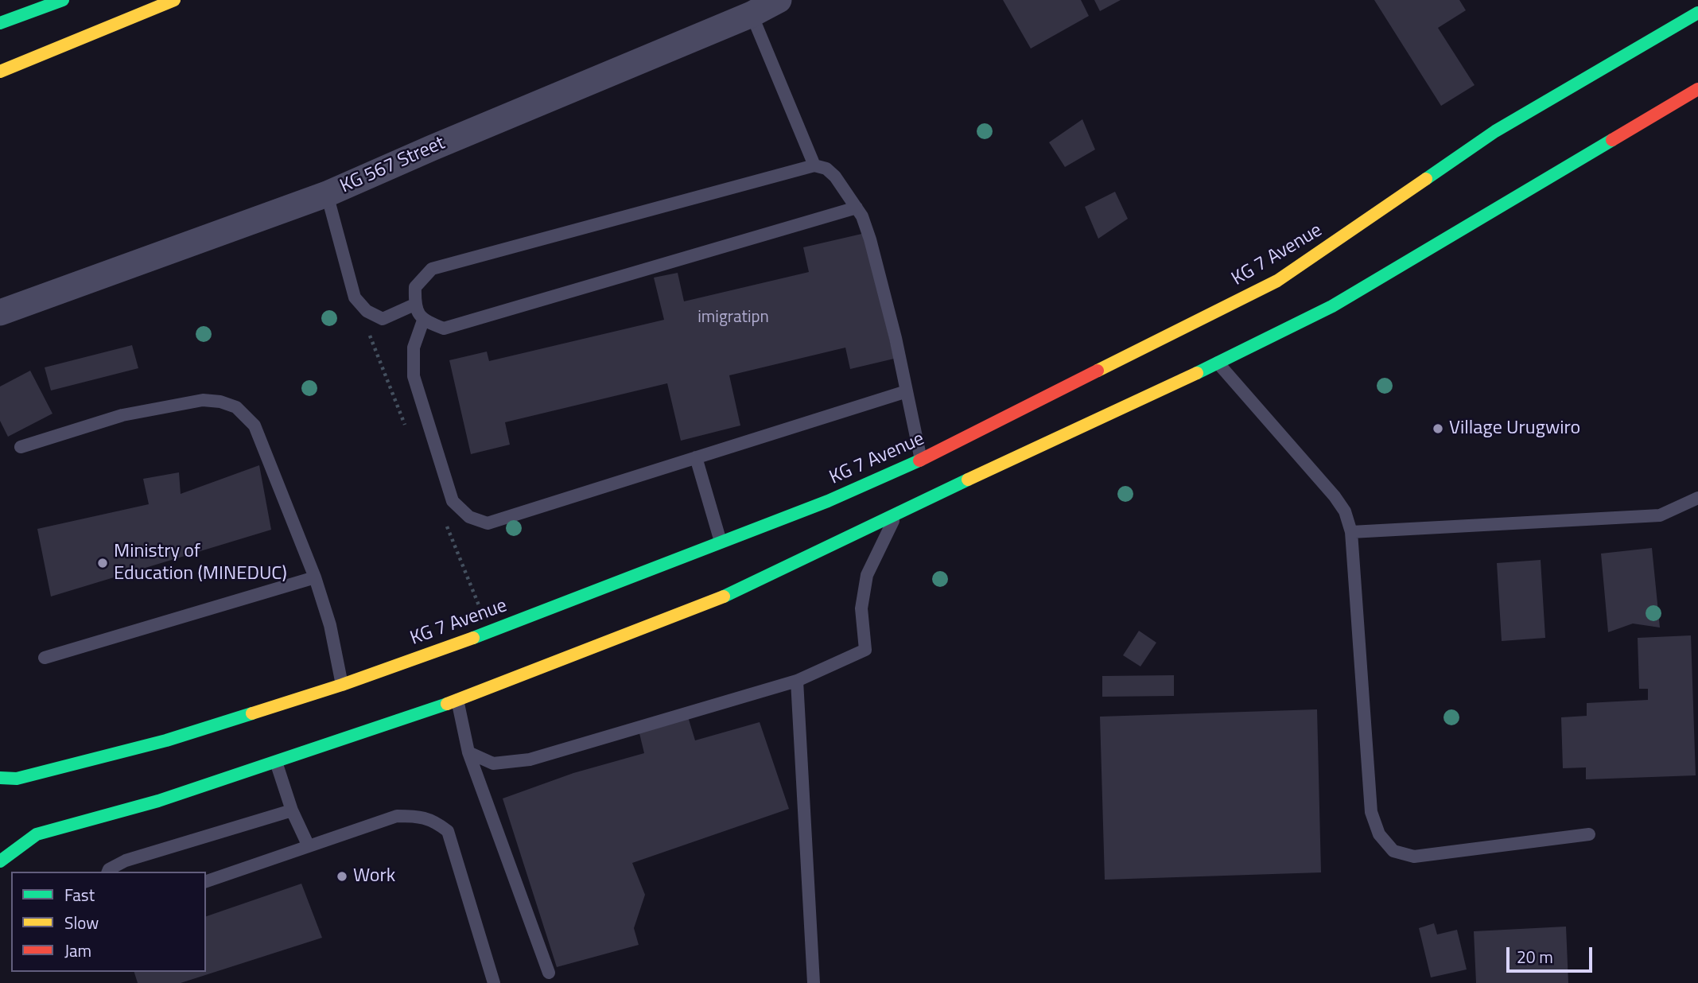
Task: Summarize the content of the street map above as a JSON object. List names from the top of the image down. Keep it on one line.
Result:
{"streets":{"main road":["KG 7 Avenue"],"street":["KG 567 Street"]},"places":["Village Urugwiro","Ministry of Education (MINEDUC)","Work"],"house_numbers":["imigratipn"],"legend":["Fast","Slow","Jam"],"scale_bar":"20 m"}
